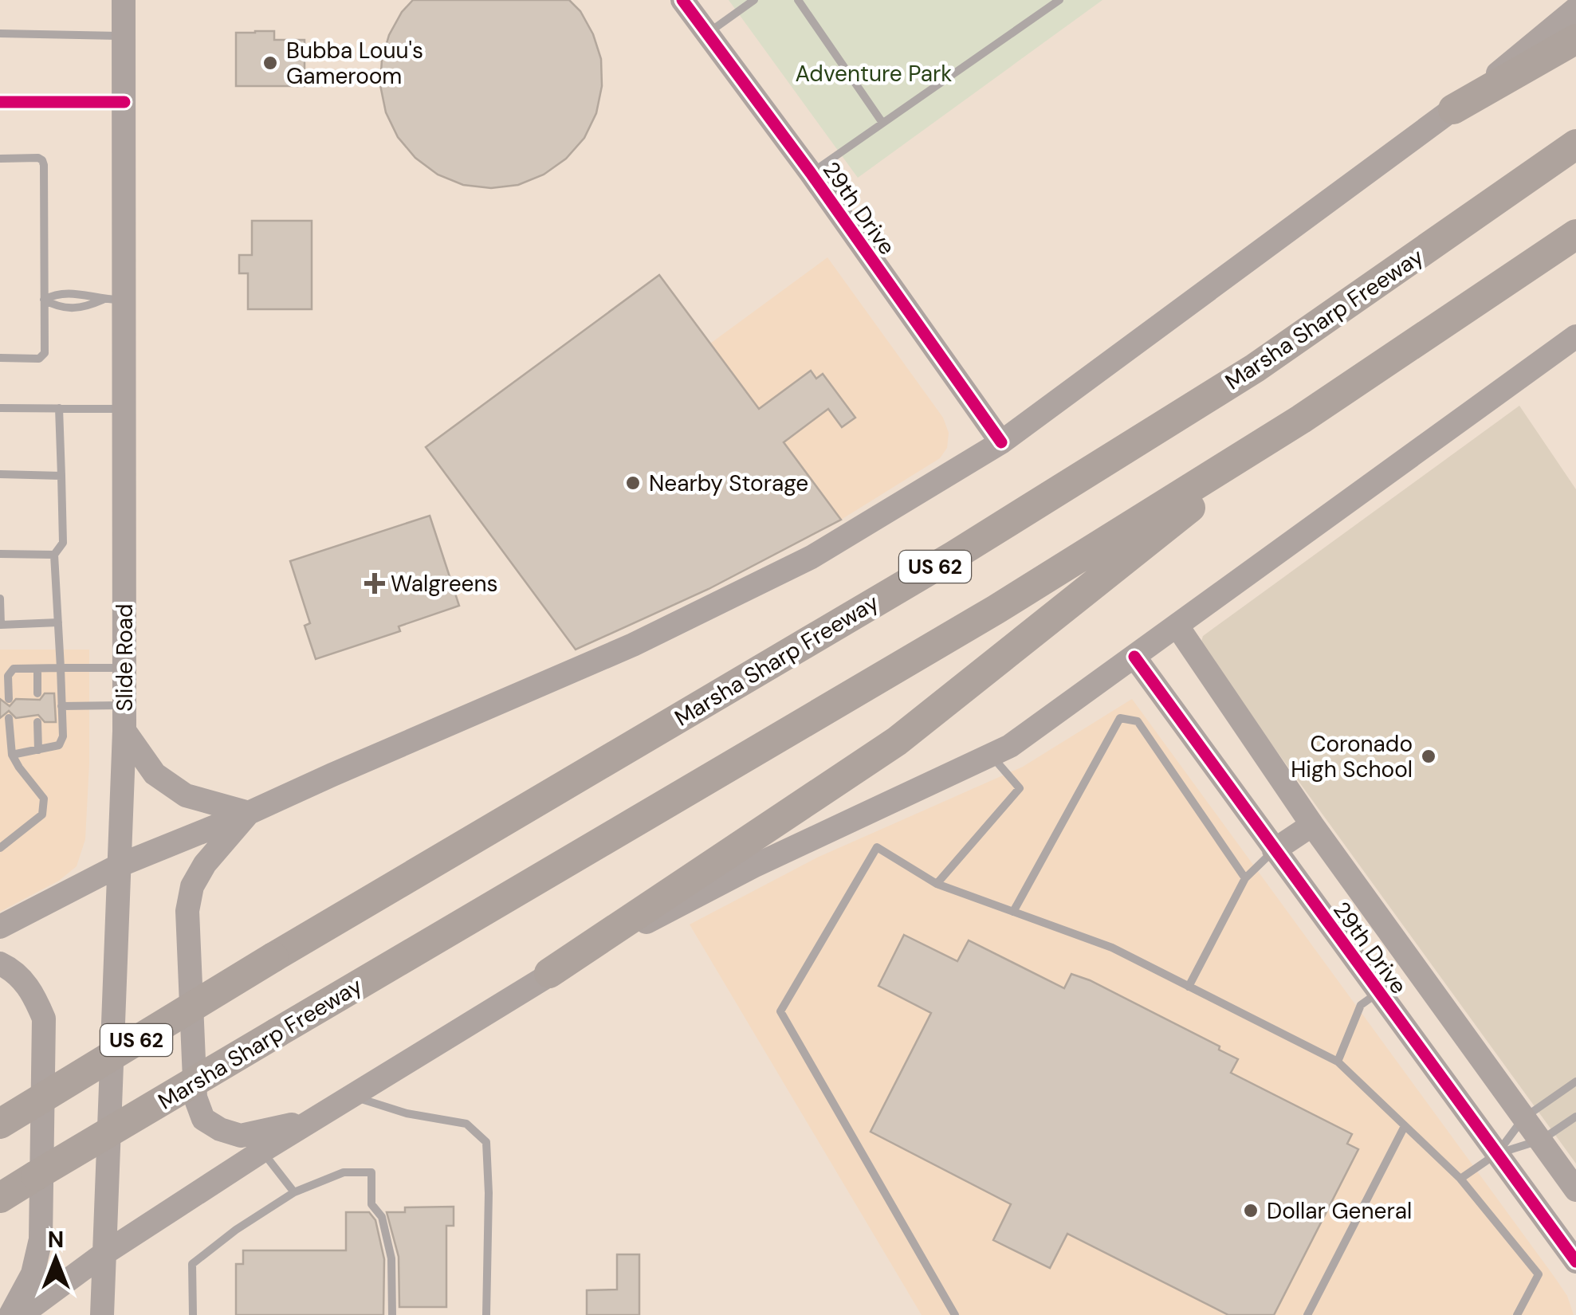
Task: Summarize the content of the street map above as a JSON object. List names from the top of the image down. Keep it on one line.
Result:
{"streets":{"highway":["Marsha Sharp Freeway","US 62"],"main road":["29th Drive","Slide Road"]},"parks":["Adventure Park"],"places":{"other":["Bubba Louu's Gameroom","Nearby Storage","Coronado High School","Dollar General"],"health":["Walgreens"]},"north":"top"}
